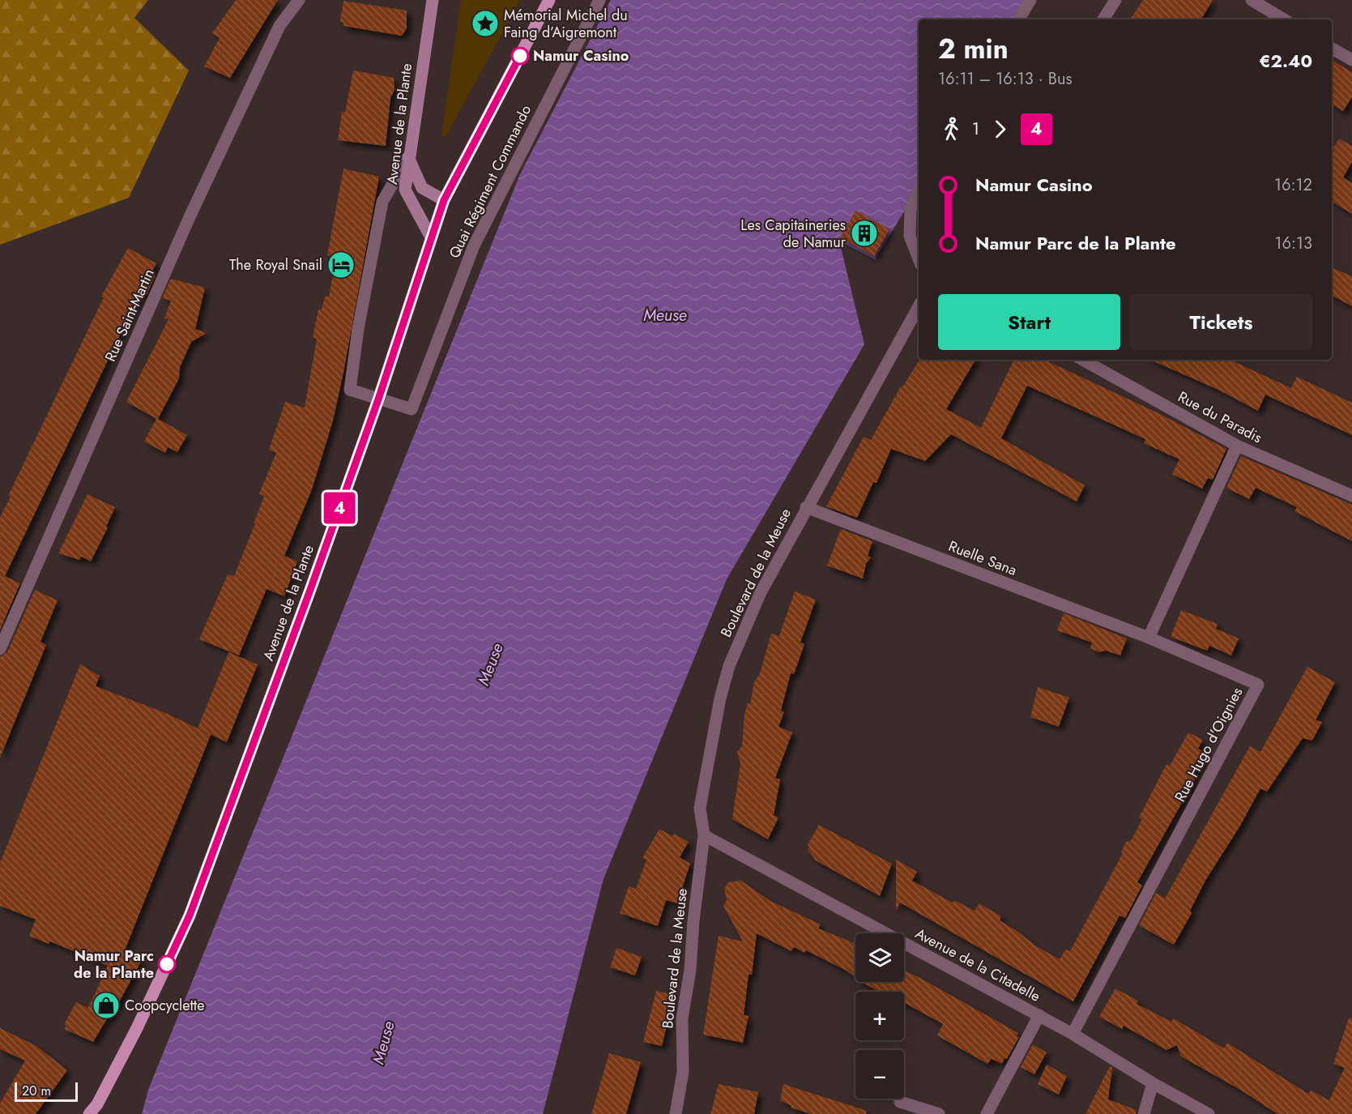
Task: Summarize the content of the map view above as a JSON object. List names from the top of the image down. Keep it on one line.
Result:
{"streets":{"main road":["Avenue de la Plante"],"street":["Quai Régiment Commando","Rue Saint-Martin","Rue du Paradis","Ruelle Sana","Boulevard de la Meuse","Rue Hugo d'Oignies","Avenue de la Citadelle"]},"crossings":[["Avenue de la Plante","Quai Régiment Commando"],["Ruelle Sana","Boulevard de la Meuse"],["Ruelle Sana","Rue Hugo d'Oignies"],["Boulevard de la Meuse","Avenue de la Citadelle"],["Rue Hugo d'Oignies","Avenue de la Citadelle"]],"water":["Meuse"],"places":{"place":["Mémorial Michel du Faing d’Aigremont"],"other":["Namur Casino","Namur Parc de la Plante"],"building":["Les Capitaineries de Namur"],"hotel":["The Royal Snail"],"shop":["Coopcyclette"]},"lines":["bus line 4"],"scale_bar":"20 m","page":{"on_map":"4","heading":["2 min","16:11 – 16:13 · Bus","€2.40"],"legs":["1","4"],"list":[{"name":"Namur Casino","value":"16:12"},{"name":"Namur Parc de la Plante","value":"16:13"}],"buttons":["Start","Tickets"],"map_buttons":["+","−"],"scale":"20 m"}}
